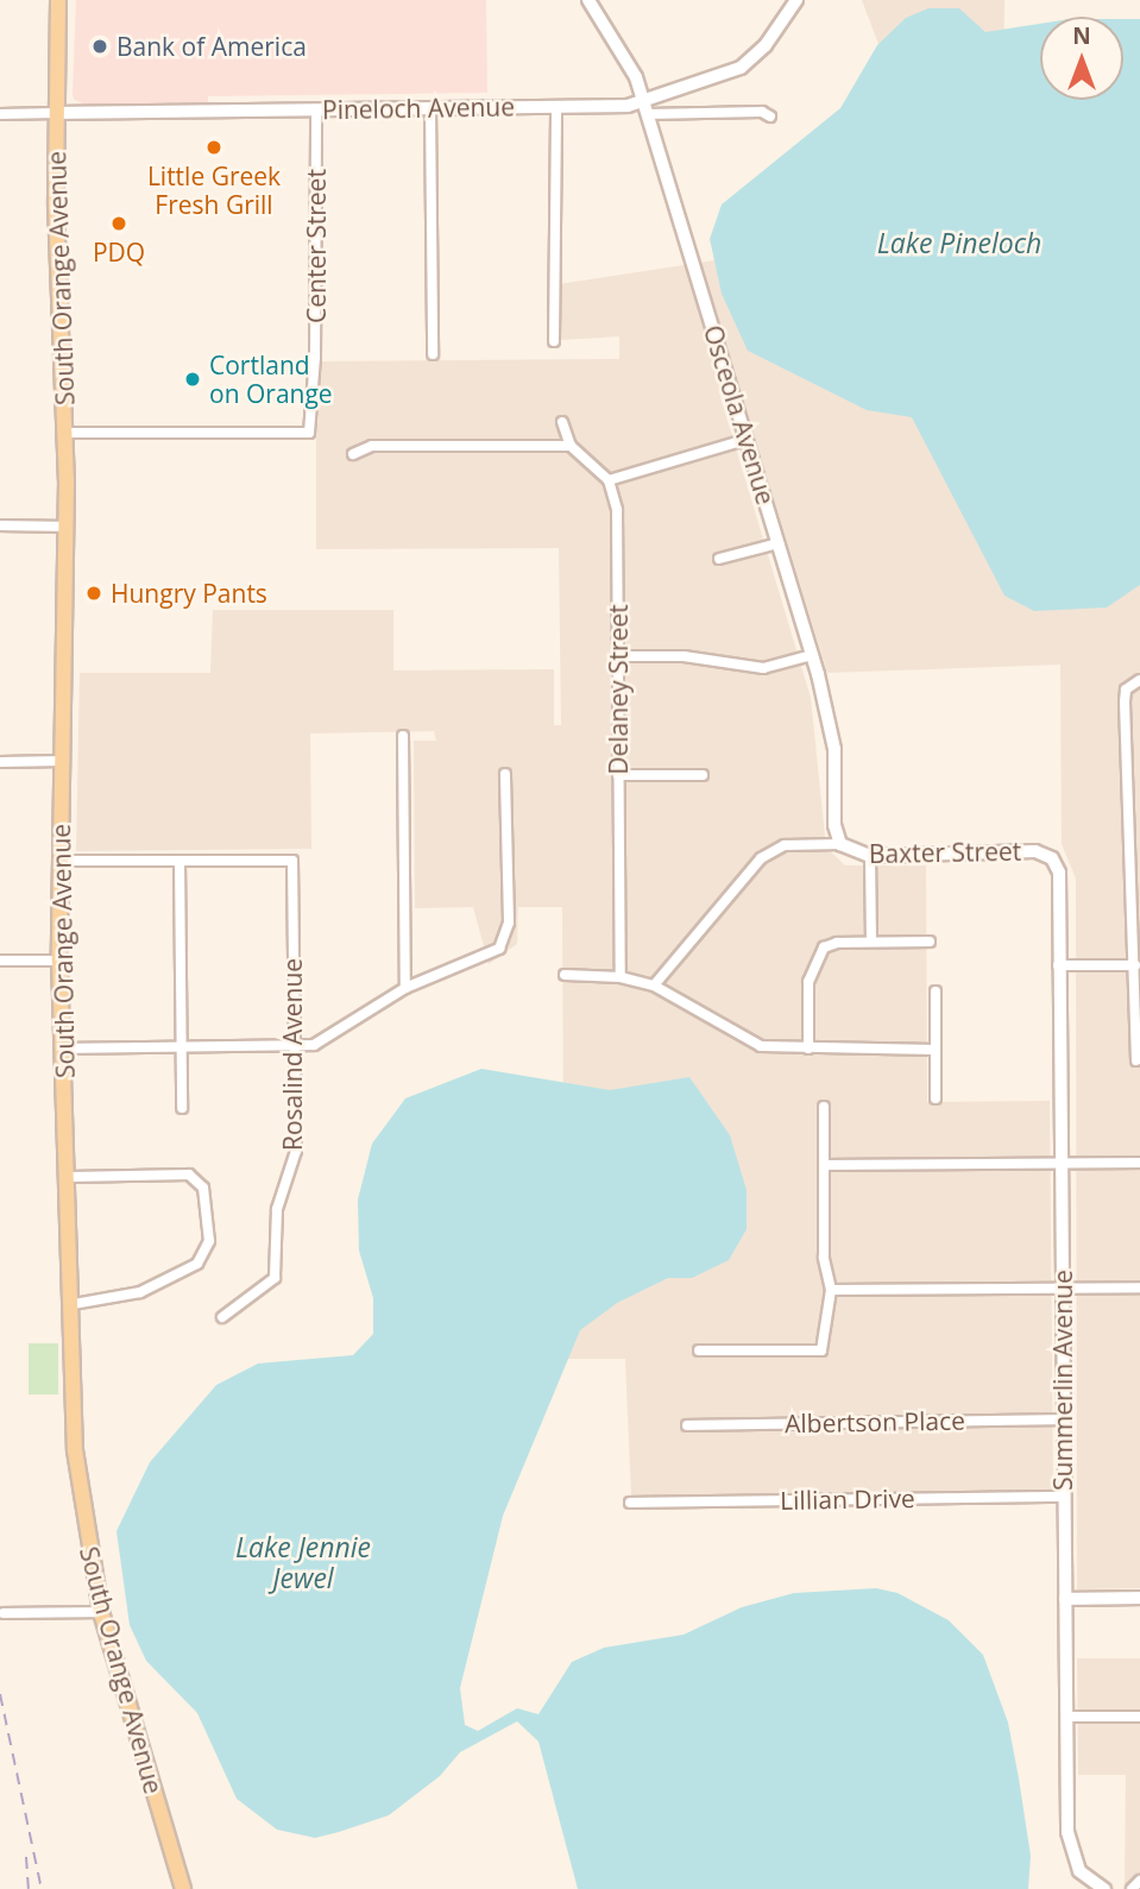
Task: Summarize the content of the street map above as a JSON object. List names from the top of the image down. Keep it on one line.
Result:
{"streets":{"main road":["South Orange Avenue"],"street":["Pineloch Avenue","Center Street","Osceola Avenue","Delaney Street","Baxter Street","Rosalind Avenue","Summerlin Avenue","Albertson Place","Lillian Drive"]},"crossings":[["Pineloch Avenue","Center Street"],["Pineloch Avenue","South Orange Avenue"],["Pineloch Avenue","Osceola Avenue"],["Center Street","South Orange Avenue"],["Osceola Avenue","Baxter Street"],["Baxter Street","Summerlin Avenue"],["Summerlin Avenue","Albertson Place"],["Summerlin Avenue","Lillian Drive"]],"water":["Lake Pineloch","Lake Jennie Jewel"],"places":["Bank of America","Little Greek Fresh Grill","PDQ","Cortland on Orange","Hungry Pants"],"north":"top"}
